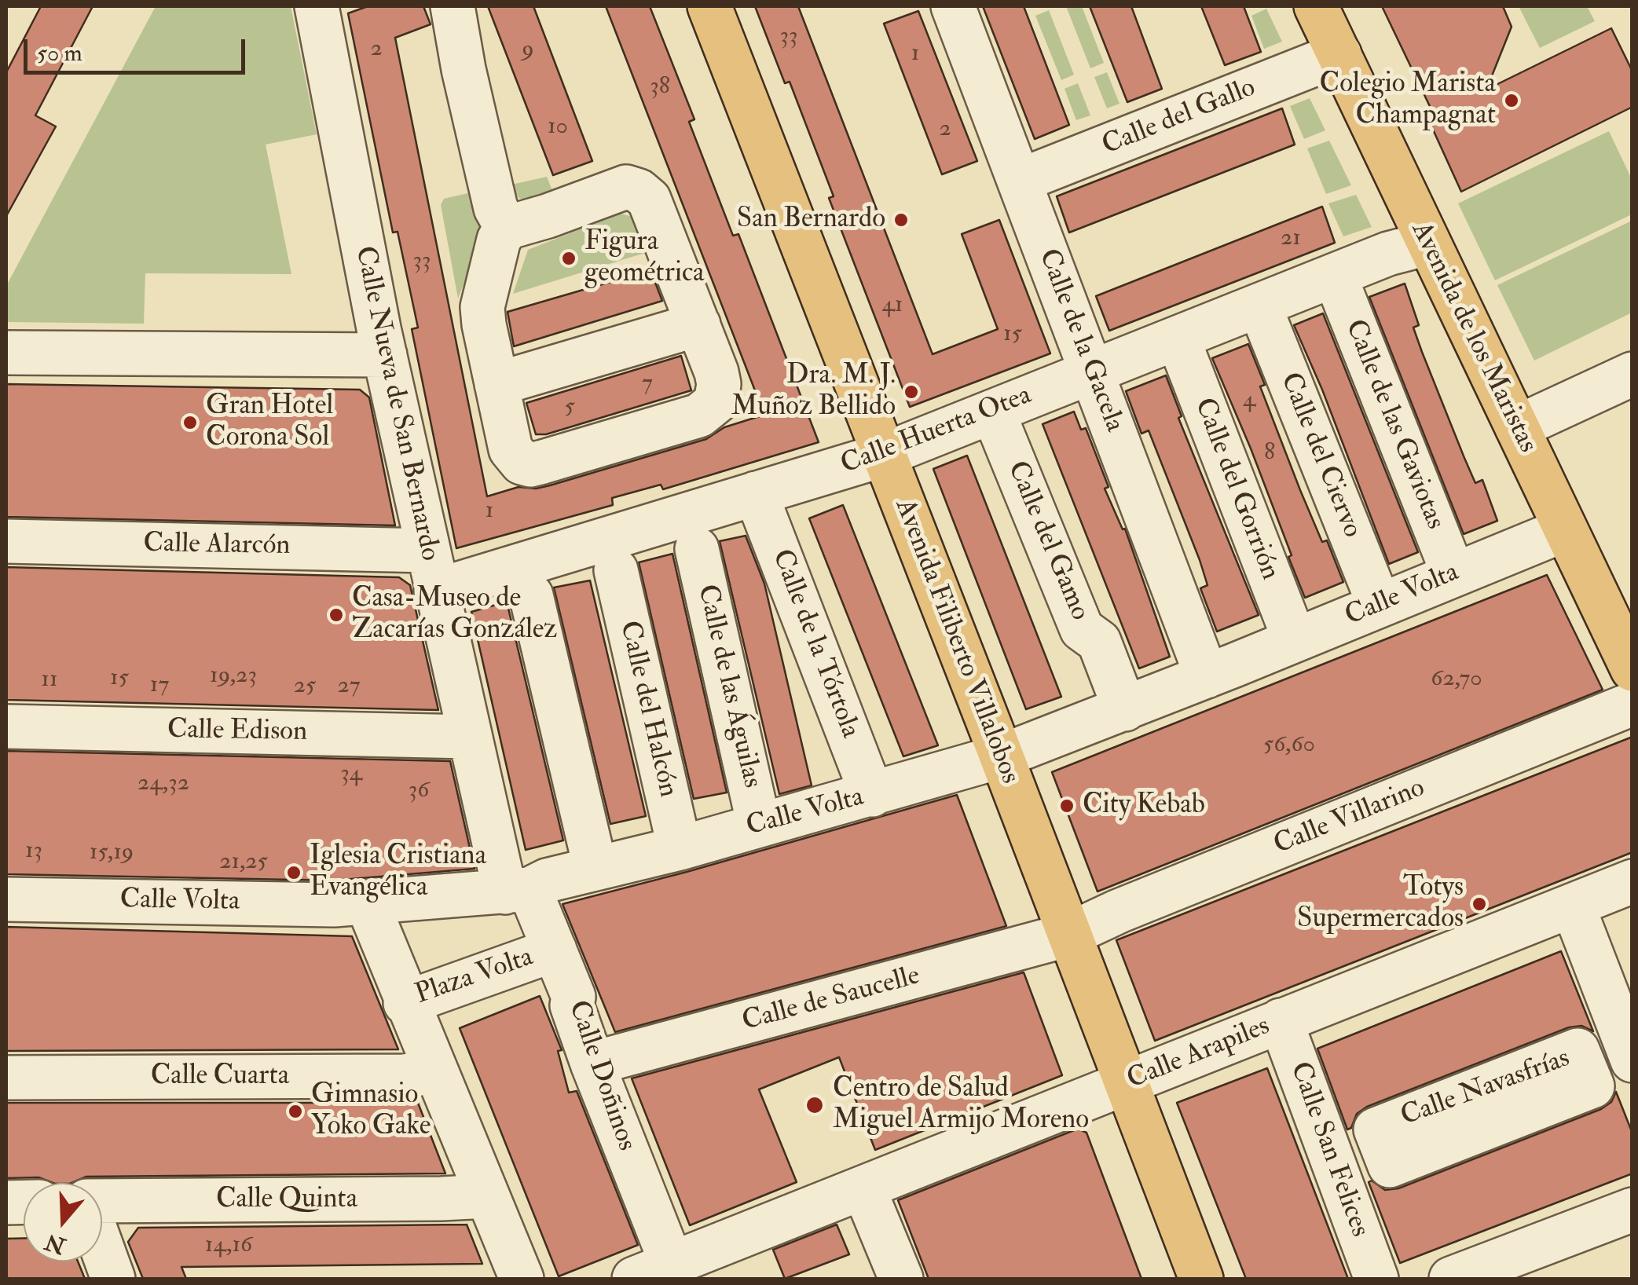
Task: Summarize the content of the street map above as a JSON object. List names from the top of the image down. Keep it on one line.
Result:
{"streets":{"main road":["Avenida de los Maristas","Avenida Filiberto Villalobos"],"street":["Calle del Gallo","Calle de la Gacela","Calle Nueva de San Bernardo","Calle de las Gaviotas","Calle Huerta Otea","Calle del Ciervo","Calle del Gorrión","Calle del Gamo","Calle Alarcón","Calle Volta","Calle de la Tórtola","Calle de las Águilas","Calle del Halcón","Calle Edison","Calle Villarino","Plaza Volta","Calle de Saucelle","Calle Arapiles","Calle Doñinos","Calle Cuarta","Calle San Felices","Calle Quinta"]},"crossings":[["Calle del Gallo","Avenida de los Maristas"],["Calle del Gallo","Calle de la Gacela"],["Avenida de los Maristas","Calle Huerta Otea"],["Avenida de los Maristas","Calle Volta"],["Calle de la Gacela","Calle Huerta Otea"],["Calle de la Gacela","Calle Volta"],["Calle Nueva de San Bernardo","Calle Huerta Otea"],["Calle Nueva de San Bernardo","Calle Alarcón"],["Calle Nueva de San Bernardo","Calle Volta"],["Calle Nueva de San Bernardo","Calle Edison"],["Calle Nueva de San Bernardo","Calle Doñinos"],["Calle de las Gaviotas","Calle Huerta Otea"],["Calle de las Gaviotas","Calle Volta"],["Calle Huerta Otea","Calle del Ciervo"],["Calle Huerta Otea","Calle del Gorrión"],["Calle Huerta Otea","Calle del Gamo"],["Calle Huerta Otea","Calle Alarcón"],["Calle Huerta Otea","Avenida Filiberto Villalobos"],["Calle Huerta Otea","Calle de la Tórtola"],["Calle del Ciervo","Calle Volta"],["Calle del Gorrión","Calle Volta"],["Calle del Gamo","Calle Volta"],["Calle Volta","Avenida Filiberto Villalobos"],["Calle Volta","Calle de la Tórtola"],["Calle Volta","Calle de las Águilas"],["Calle Volta","Calle del Halcón"],["Calle Volta","Plaza Volta"],["Calle Volta","Calle Doñinos"],["Avenida Filiberto Villalobos","Calle Villarino"],["Avenida Filiberto Villalobos","Calle de Saucelle"],["Avenida Filiberto Villalobos","Calle Arapiles"],["Calle Villarino","Calle de Saucelle"],["Plaza Volta","Calle Doñinos"],["Calle de Saucelle","Calle Doñinos"],["Calle Arapiles","Calle Doñinos"],["Calle Arapiles","Calle San Felices"]],"places":["Colegio Marista Champagnat","San Bernardo","Figura geométrica","Dra. M. J. Muñoz Bellido","Gran Hotel Corona Sol","Casa-Museo de Zacarías González","City Kebab","Iglesia Cristiana Evangélica","Totys Supermercados","Centro de Salud Miguel Armijo Moreno","Gimnasio Yoko Gake"],"house_numbers":["33","2","9","1","38","10","2","21","33","41","15","7","4","5","8","1","19,23","15","62,70","11","17","25","27","56,60","34","24,32","36","13","15,19","21,25","14,16"],"scale_bar":"50 m","north":"bottom"}
